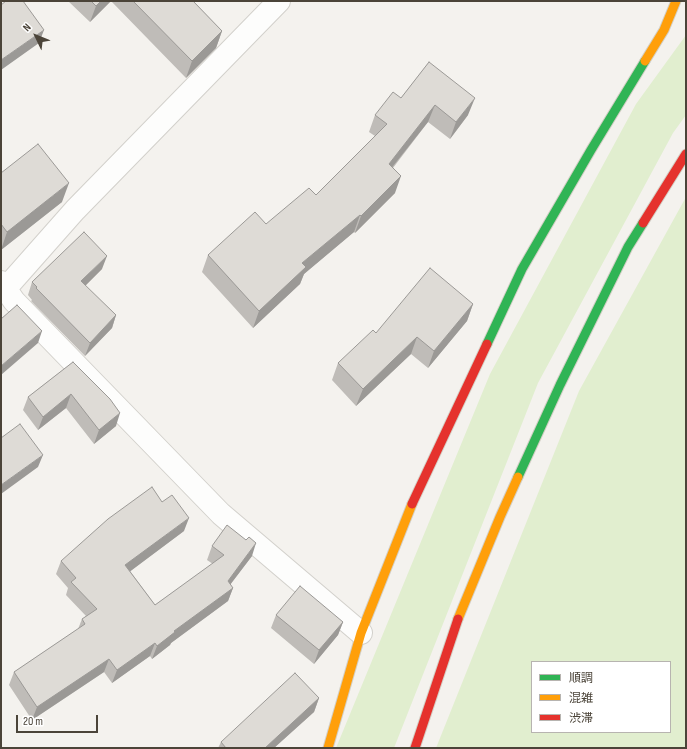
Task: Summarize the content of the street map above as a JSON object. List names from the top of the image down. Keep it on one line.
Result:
{"legend":["順調","混雑","渋滞"],"scale_bar":"20 m","north":"top left"}
